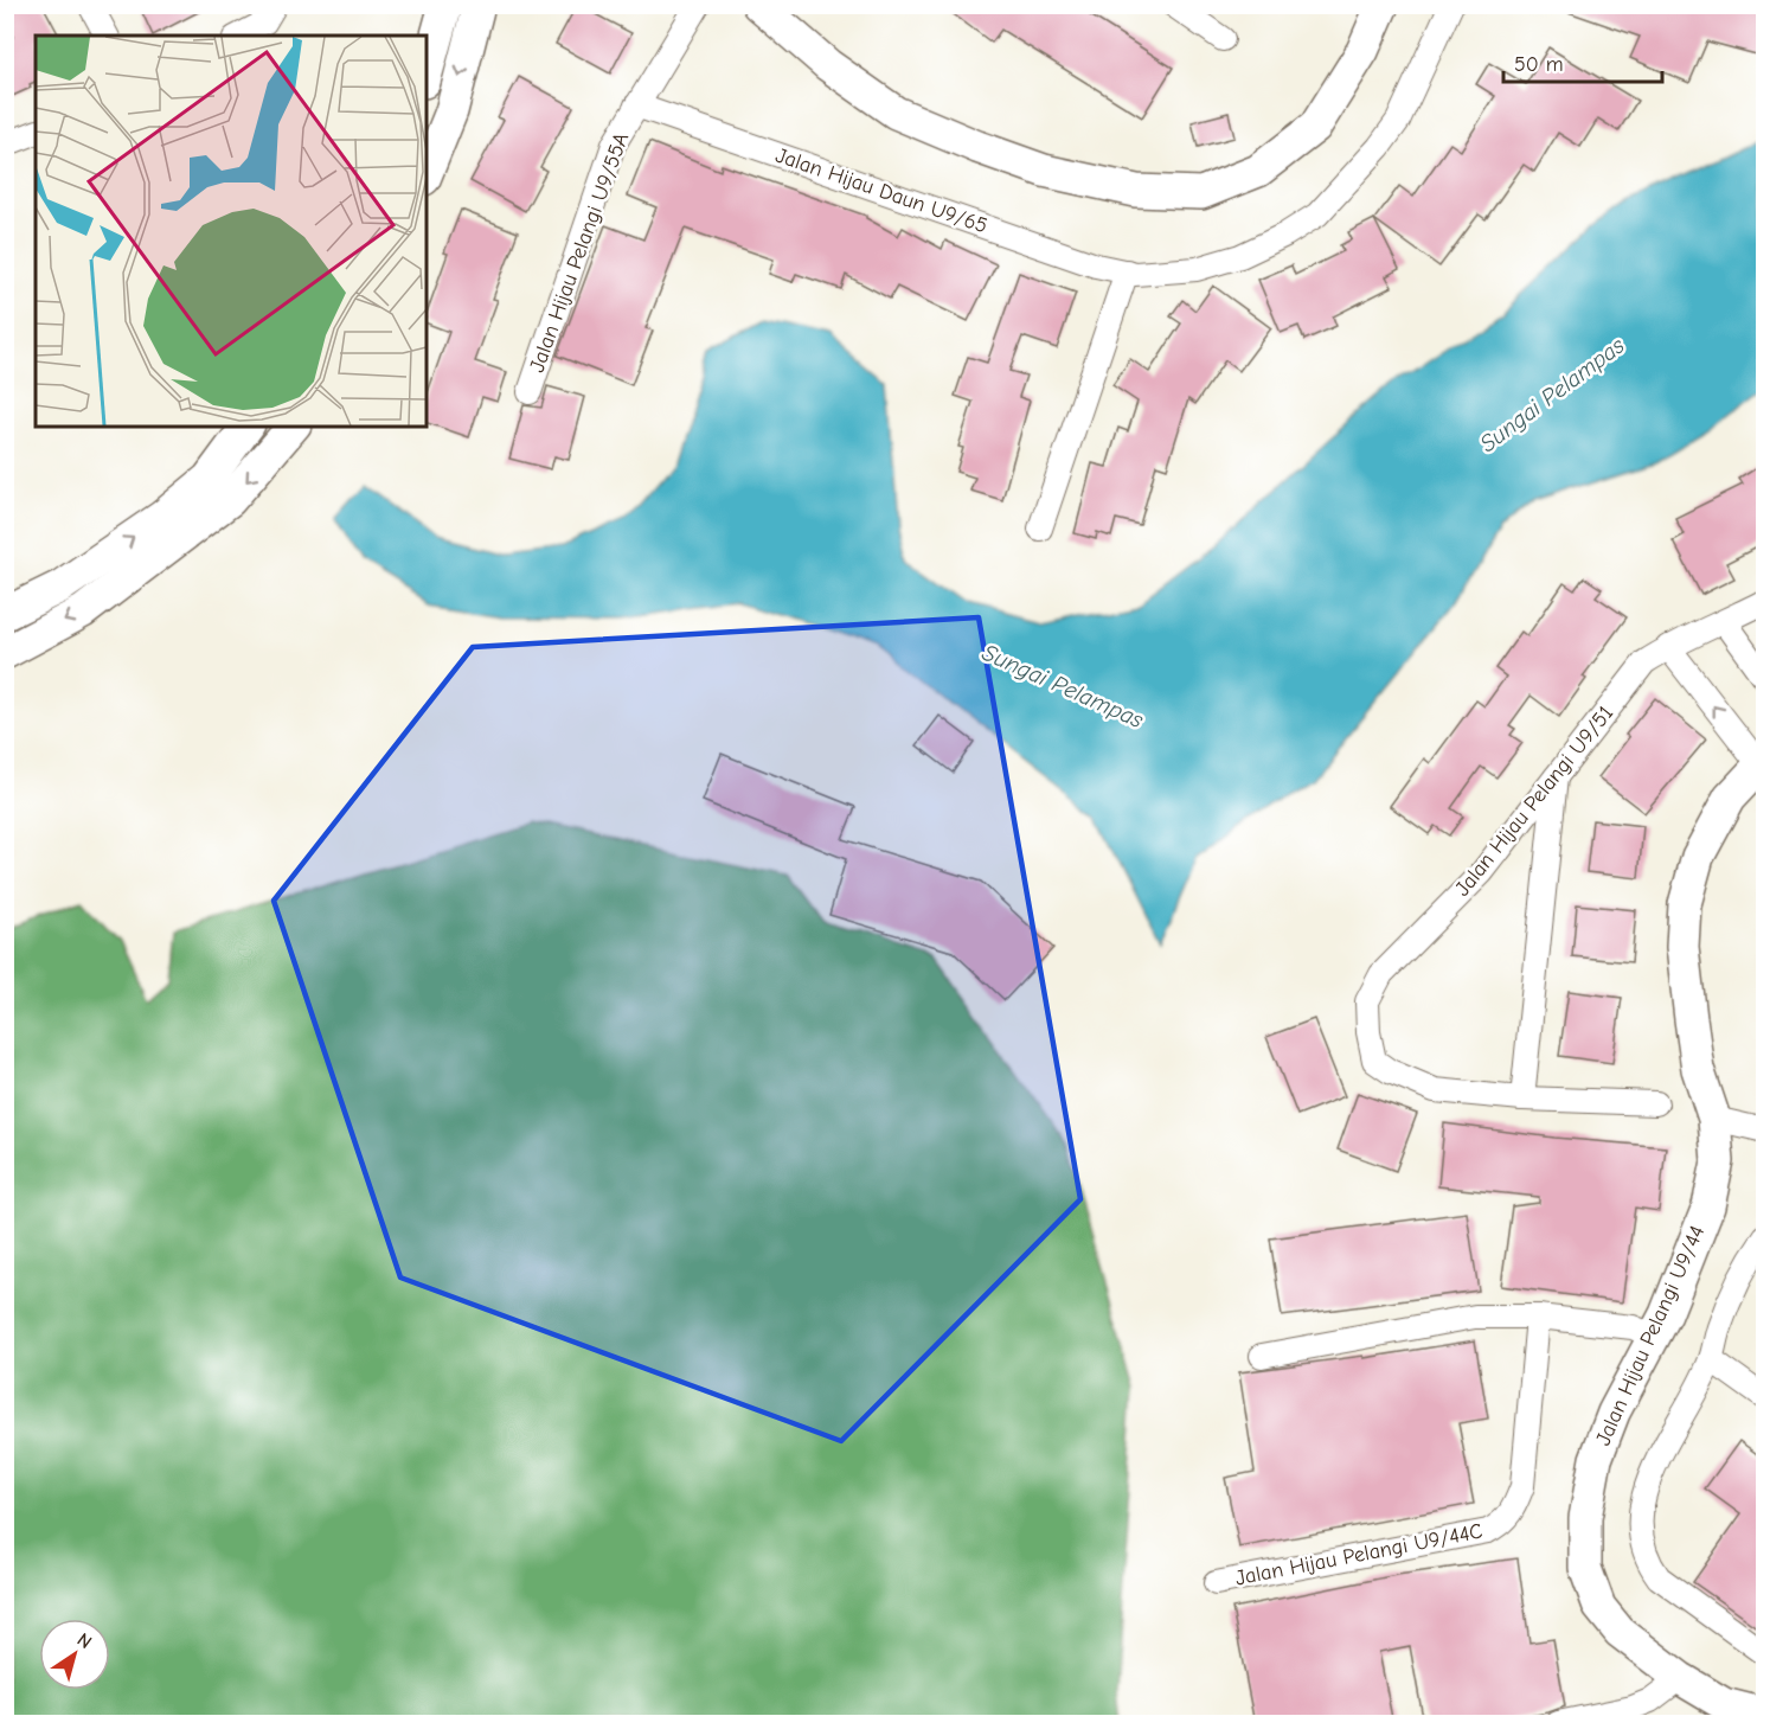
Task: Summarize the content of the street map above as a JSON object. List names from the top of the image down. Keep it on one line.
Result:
{"streets":{"street":["Jalan Hijau Daun U9/65","Jalan Hijau Pelangi U9/55A","Jalan Hijau Pelangi U9/51","Jalan Hijau Pelangi U9/44","Jalan Hijau Pelangi U9/44C"]},"crossings":[["Jalan Hijau Daun U9/65","Jalan Hijau Pelangi U9/55A"]],"water":["Sungai Pelampas"],"scale_bar":"50 m","north":"top right"}
